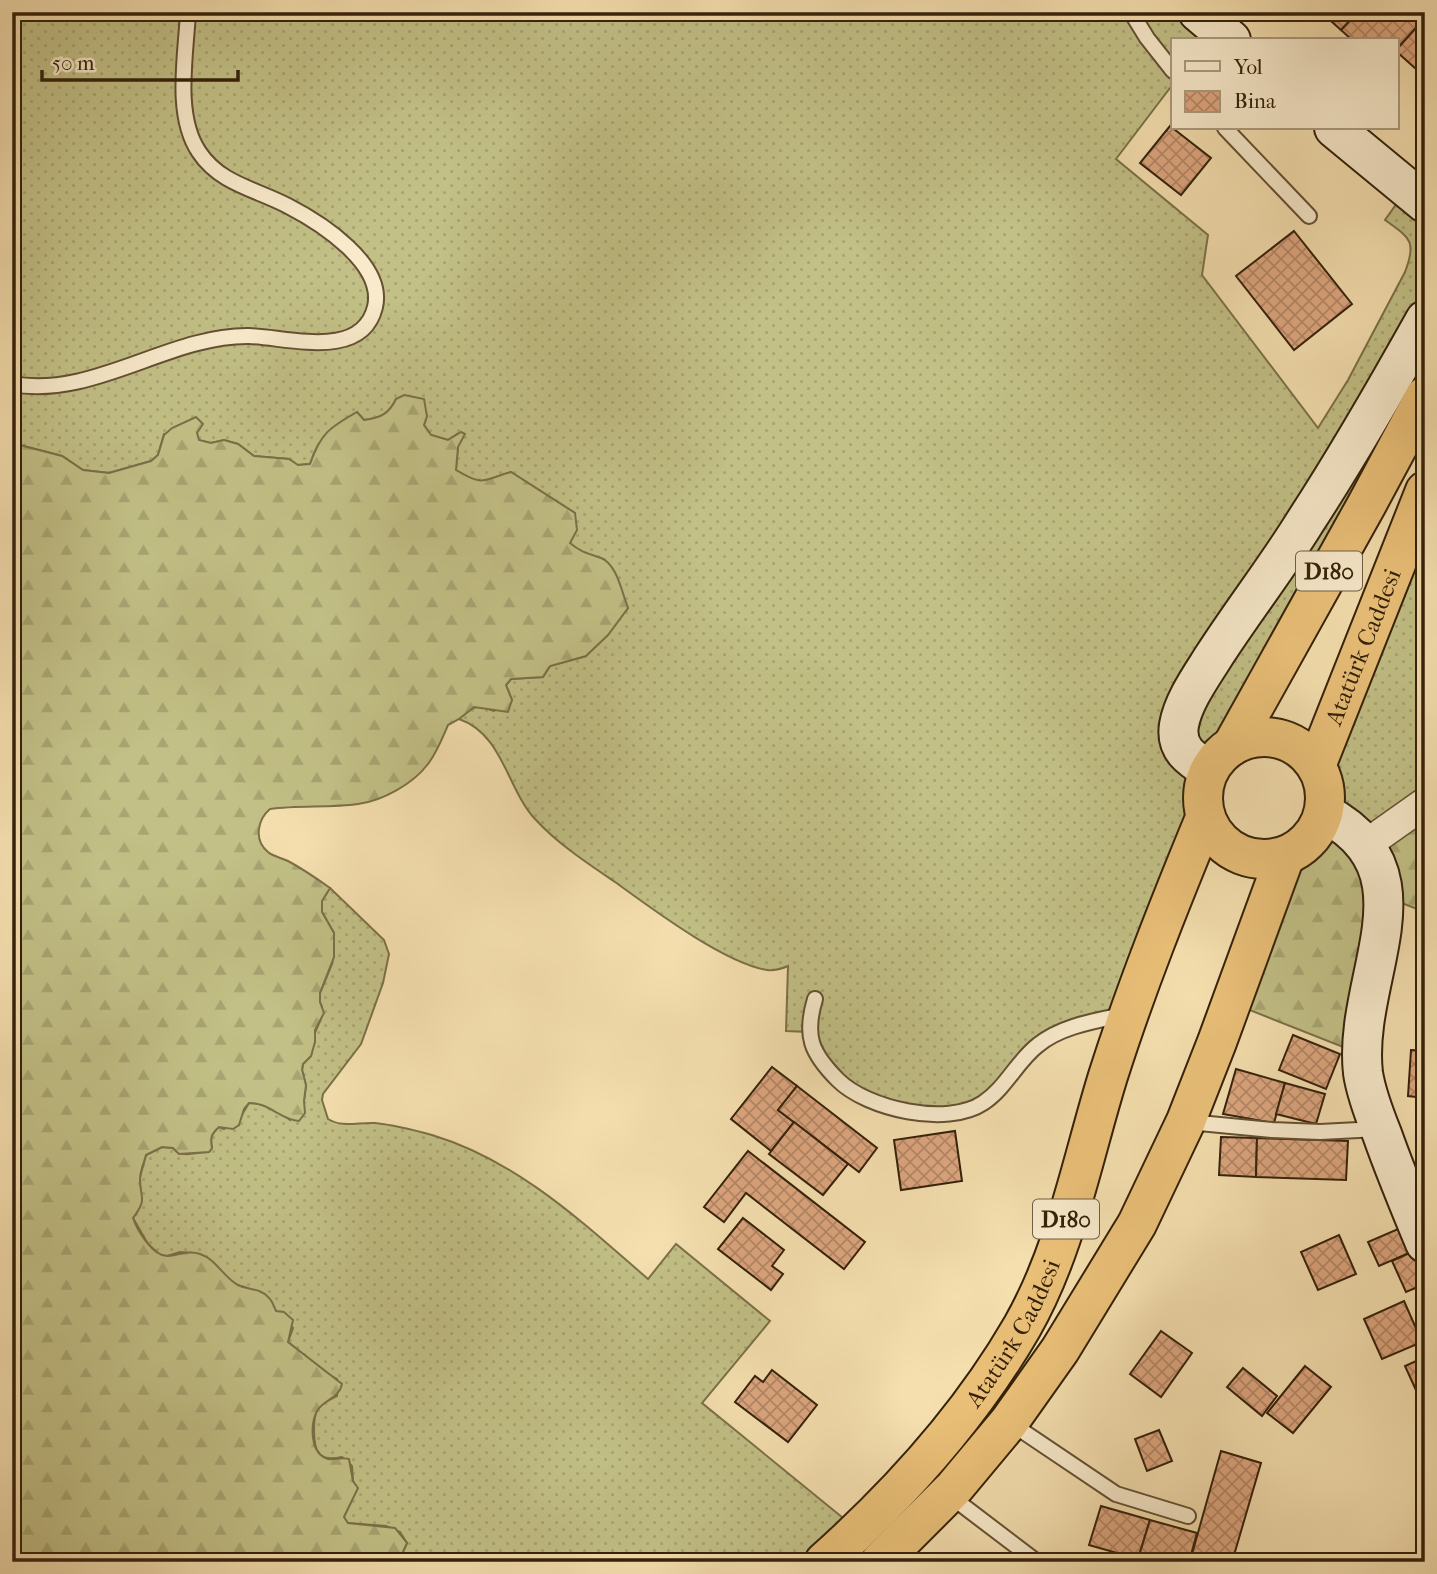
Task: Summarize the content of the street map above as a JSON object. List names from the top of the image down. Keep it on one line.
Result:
{"streets":{"highway":["D180","Atatürk Caddesi"]},"legend":["Yol","Bina"],"scale_bar":"50 m"}
